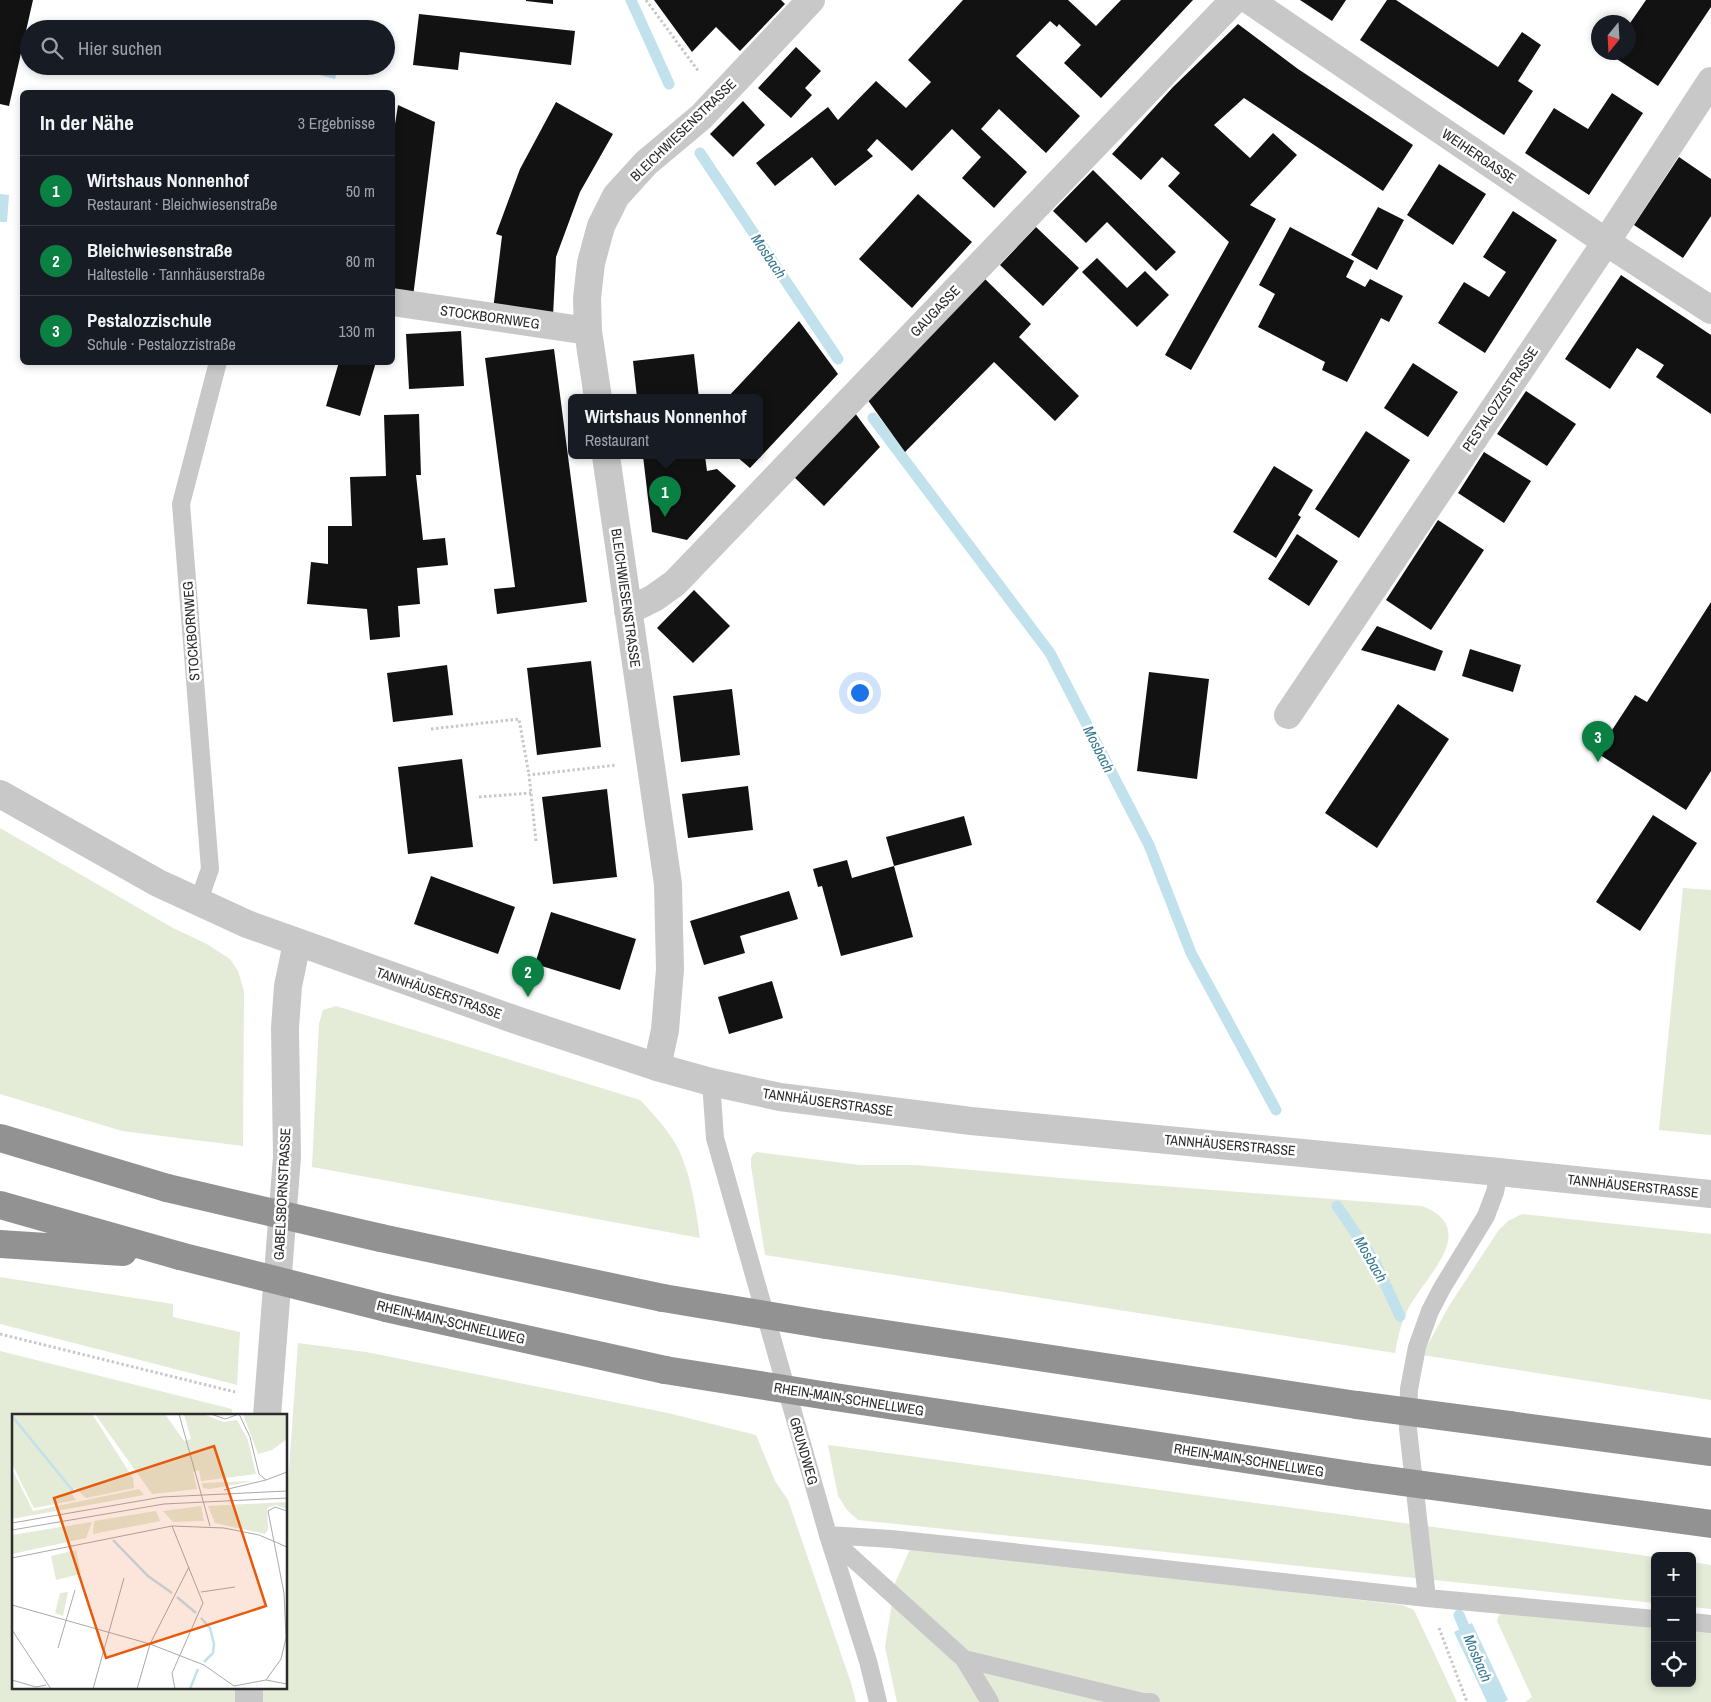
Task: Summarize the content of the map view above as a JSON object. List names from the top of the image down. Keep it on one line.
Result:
{"streets":{"highway":["RHEIN-MAIN-SCHNELLWEG"],"street":["BLEICHWIESENSTRASSE","WEIHERGASSE","GAUGASSE","STOCKBORNWEG","PESTALOZZISTRASSE","TANNHÄUSERSTRASSE","GABELSBORNSTRASSE"],"lane":["GRUNDWEG"]},"crossings":[["BLEICHWIESENSTRASSE","GAUGASSE"],["BLEICHWIESENSTRASSE","STOCKBORNWEG"],["BLEICHWIESENSTRASSE","TANNHÄUSERSTRASSE"],["WEIHERGASSE","PESTALOZZISTRASSE"],["STOCKBORNWEG","TANNHÄUSERSTRASSE"],["TANNHÄUSERSTRASSE","GABELSBORNSTRASSE"],["TANNHÄUSERSTRASSE","GRUNDWEG"]],"water":["Mosbach"],"north":"bottom","page":{"search":"Hier suchen","heading":["In der Nähe","3 Ergebnisse"],"list":[{"mark":"1","name":"Wirtshaus Nonnenhof","note":"Restaurant · Bleichwiesenstraße","value":"50 m"},{"mark":"2","name":"Bleichwiesenstraße","note":"Haltestelle · Tannhäuserstraße","value":"80 m"},{"mark":"3","name":"Pestalozzischule","note":"Schule · Pestalozzistraße","value":"130 m"}],"popup":["Wirtshaus Nonnenhof","Restaurant"],"pins":["1","3","2"],"map_buttons":["+","−"]}}
